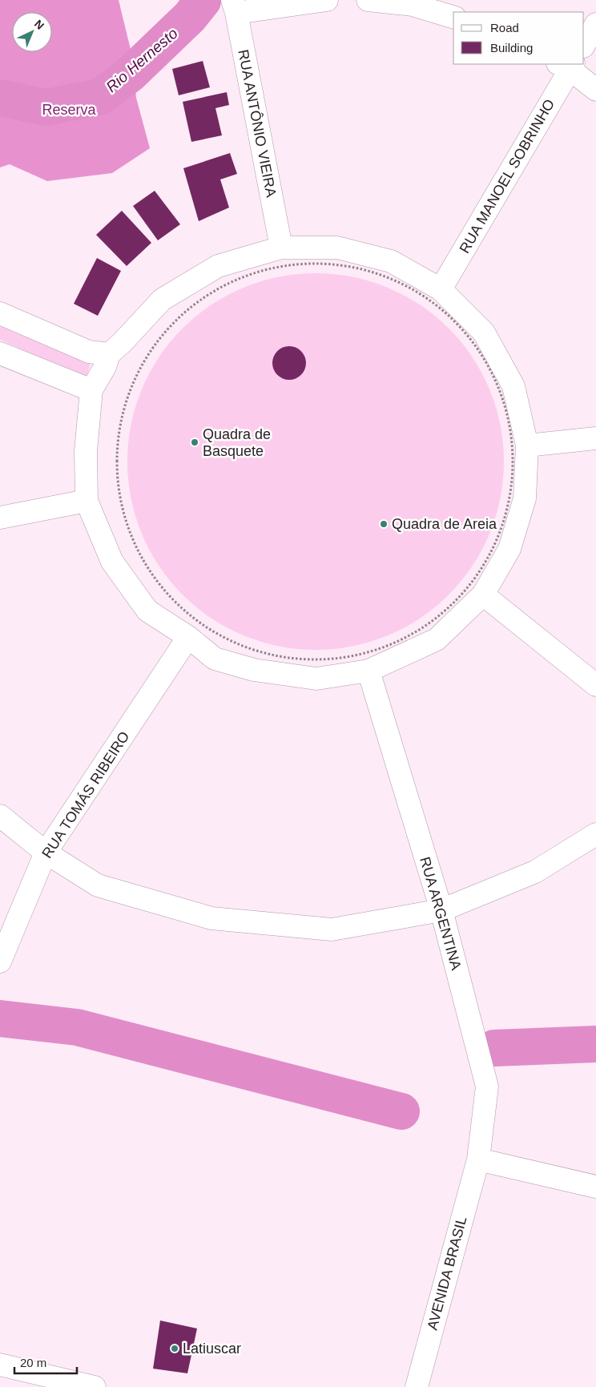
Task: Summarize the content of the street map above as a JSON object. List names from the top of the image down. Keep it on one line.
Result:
{"streets":{"street":["RUA ANTÔNIO VIEIRA","RUA MANOEL SOBRINHO","RUA TOMÁS RIBEIRO","RUA ARGENTINA","AVENIDA BRASIL"]},"crossings":[["RUA ARGENTINA","AVENIDA BRASIL"]],"water":["Rio Hernesto"],"parks":["Reserva"],"places":["Quadra de Basquete","Quadra de Areia","Latiuscar"],"legend":["Road","Building"],"scale_bar":"20 m","north":"top right"}
